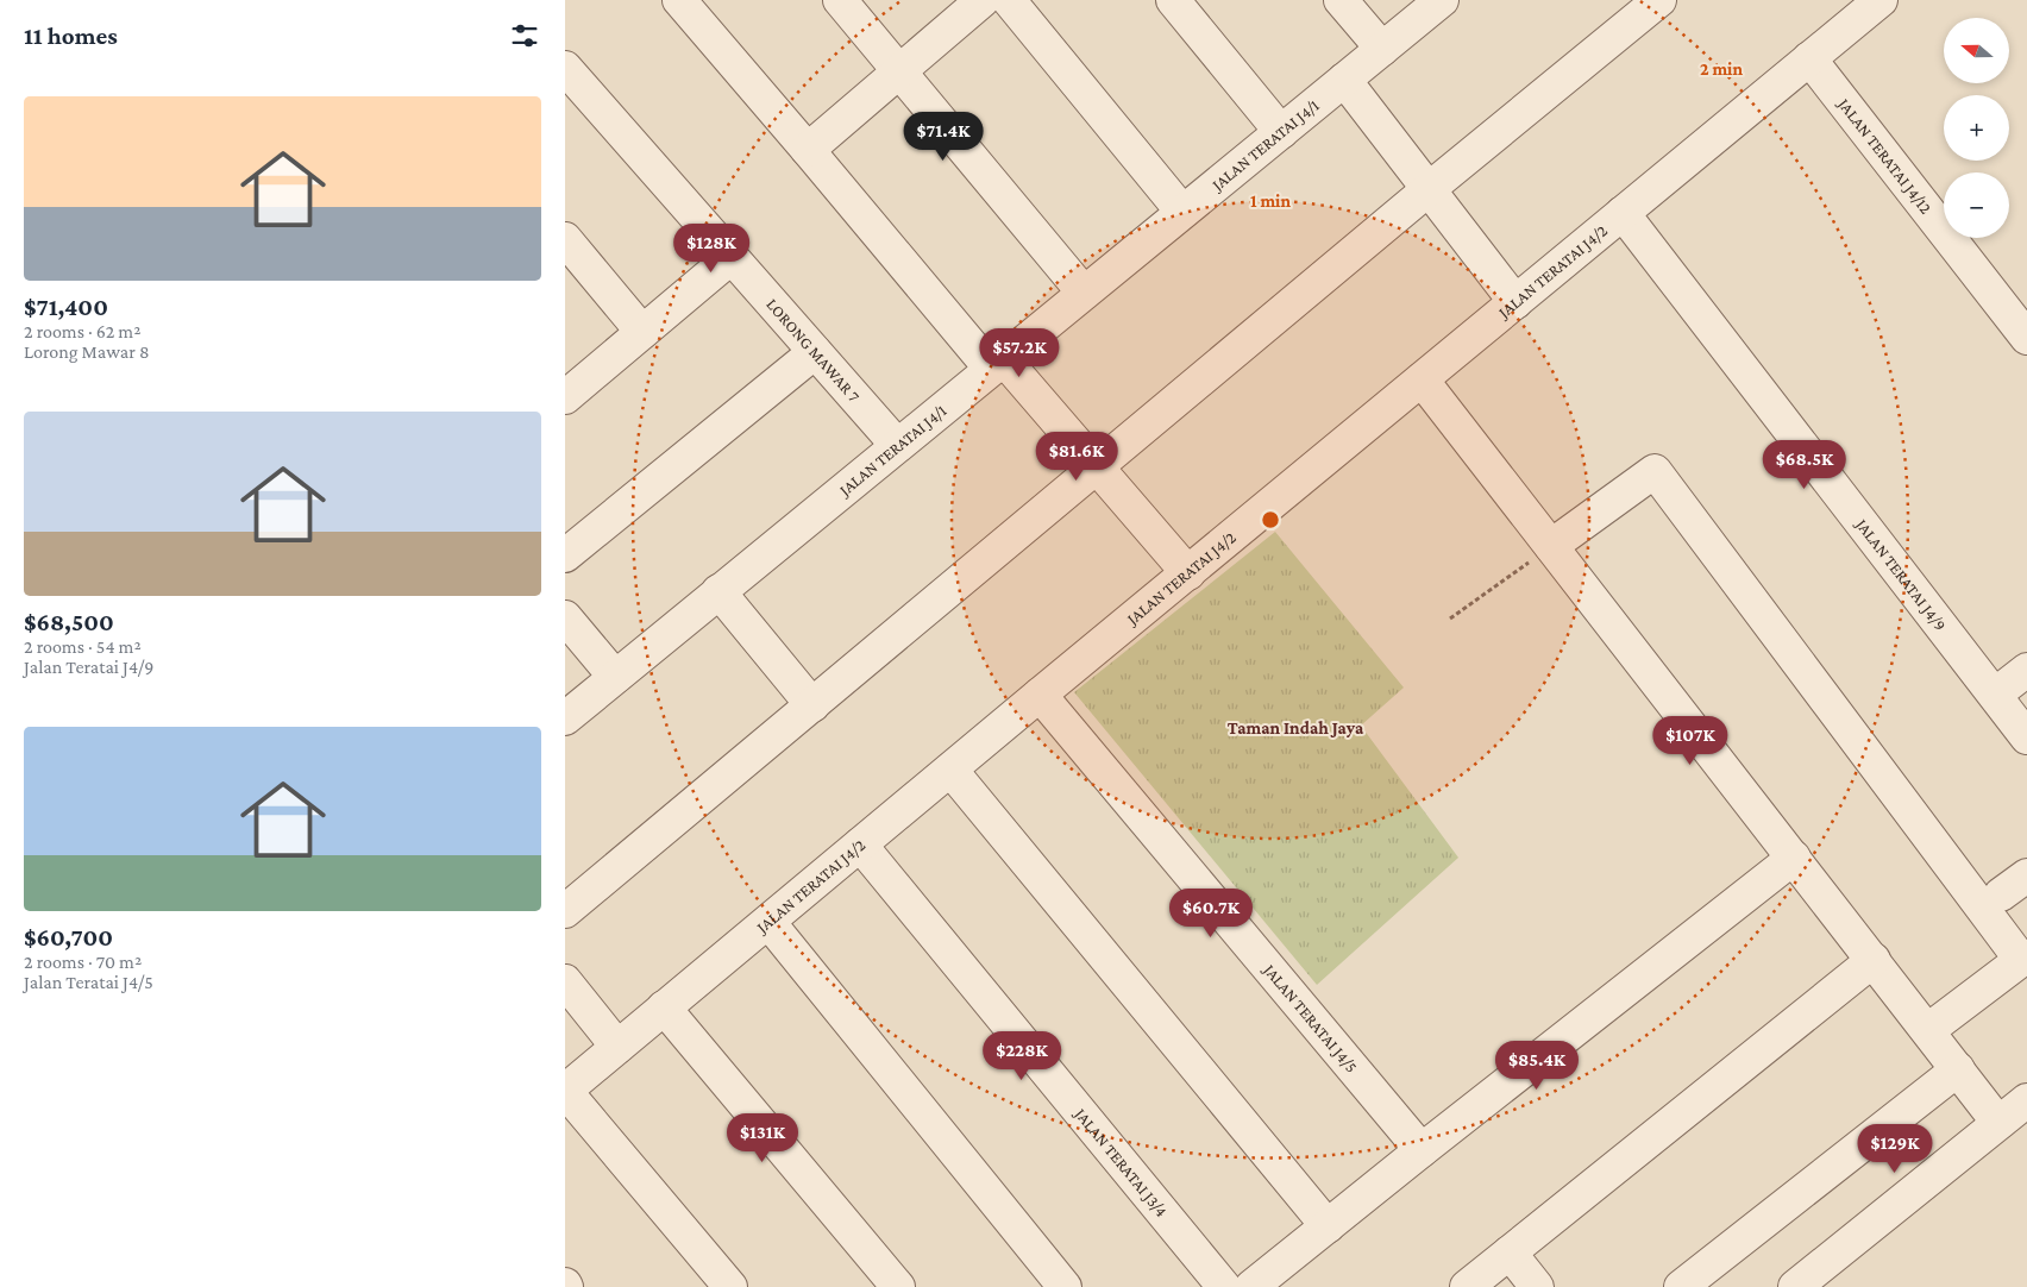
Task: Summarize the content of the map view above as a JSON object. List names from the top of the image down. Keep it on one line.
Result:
{"streets":{"street":["JALAN TERATAI J4/1","JALAN TERATAI J4/12","JALAN TERATAI J4/2","LORONG MAWAR 7","JALAN TERATAI J4/9","JALAN TERATAI J4/5","JALAN TERATAI J3/4"]},"crossings":[["JALAN TERATAI J4/1","LORONG MAWAR 7"],["JALAN TERATAI J4/12","JALAN TERATAI J4/2"],["JALAN TERATAI J4/2","JALAN TERATAI J4/9"],["JALAN TERATAI J4/2","JALAN TERATAI J4/5"],["JALAN TERATAI J4/2","JALAN TERATAI J3/4"]],"districts":["Taman Indah Jaya"],"north":"left","page":{"heading":"11 homes","map_buttons":["+","−"],"list":[{"name":"$71,400","note":"2 rooms · 62 m² · Lorong Mawar 8"},{"name":"$68,500","note":"2 rooms · 54 m² · Jalan Teratai J4/9"},{"name":"$60,700","note":"2 rooms · 70 m² · Jalan Teratai J4/5"}],"price":["$71.4K","$128K","$57.2K","$81.6K","$68.5K","$107K","$60.7K","$228K","$85.4K","$131K","$129K"]},"rings":["2 min","1 min"]}
